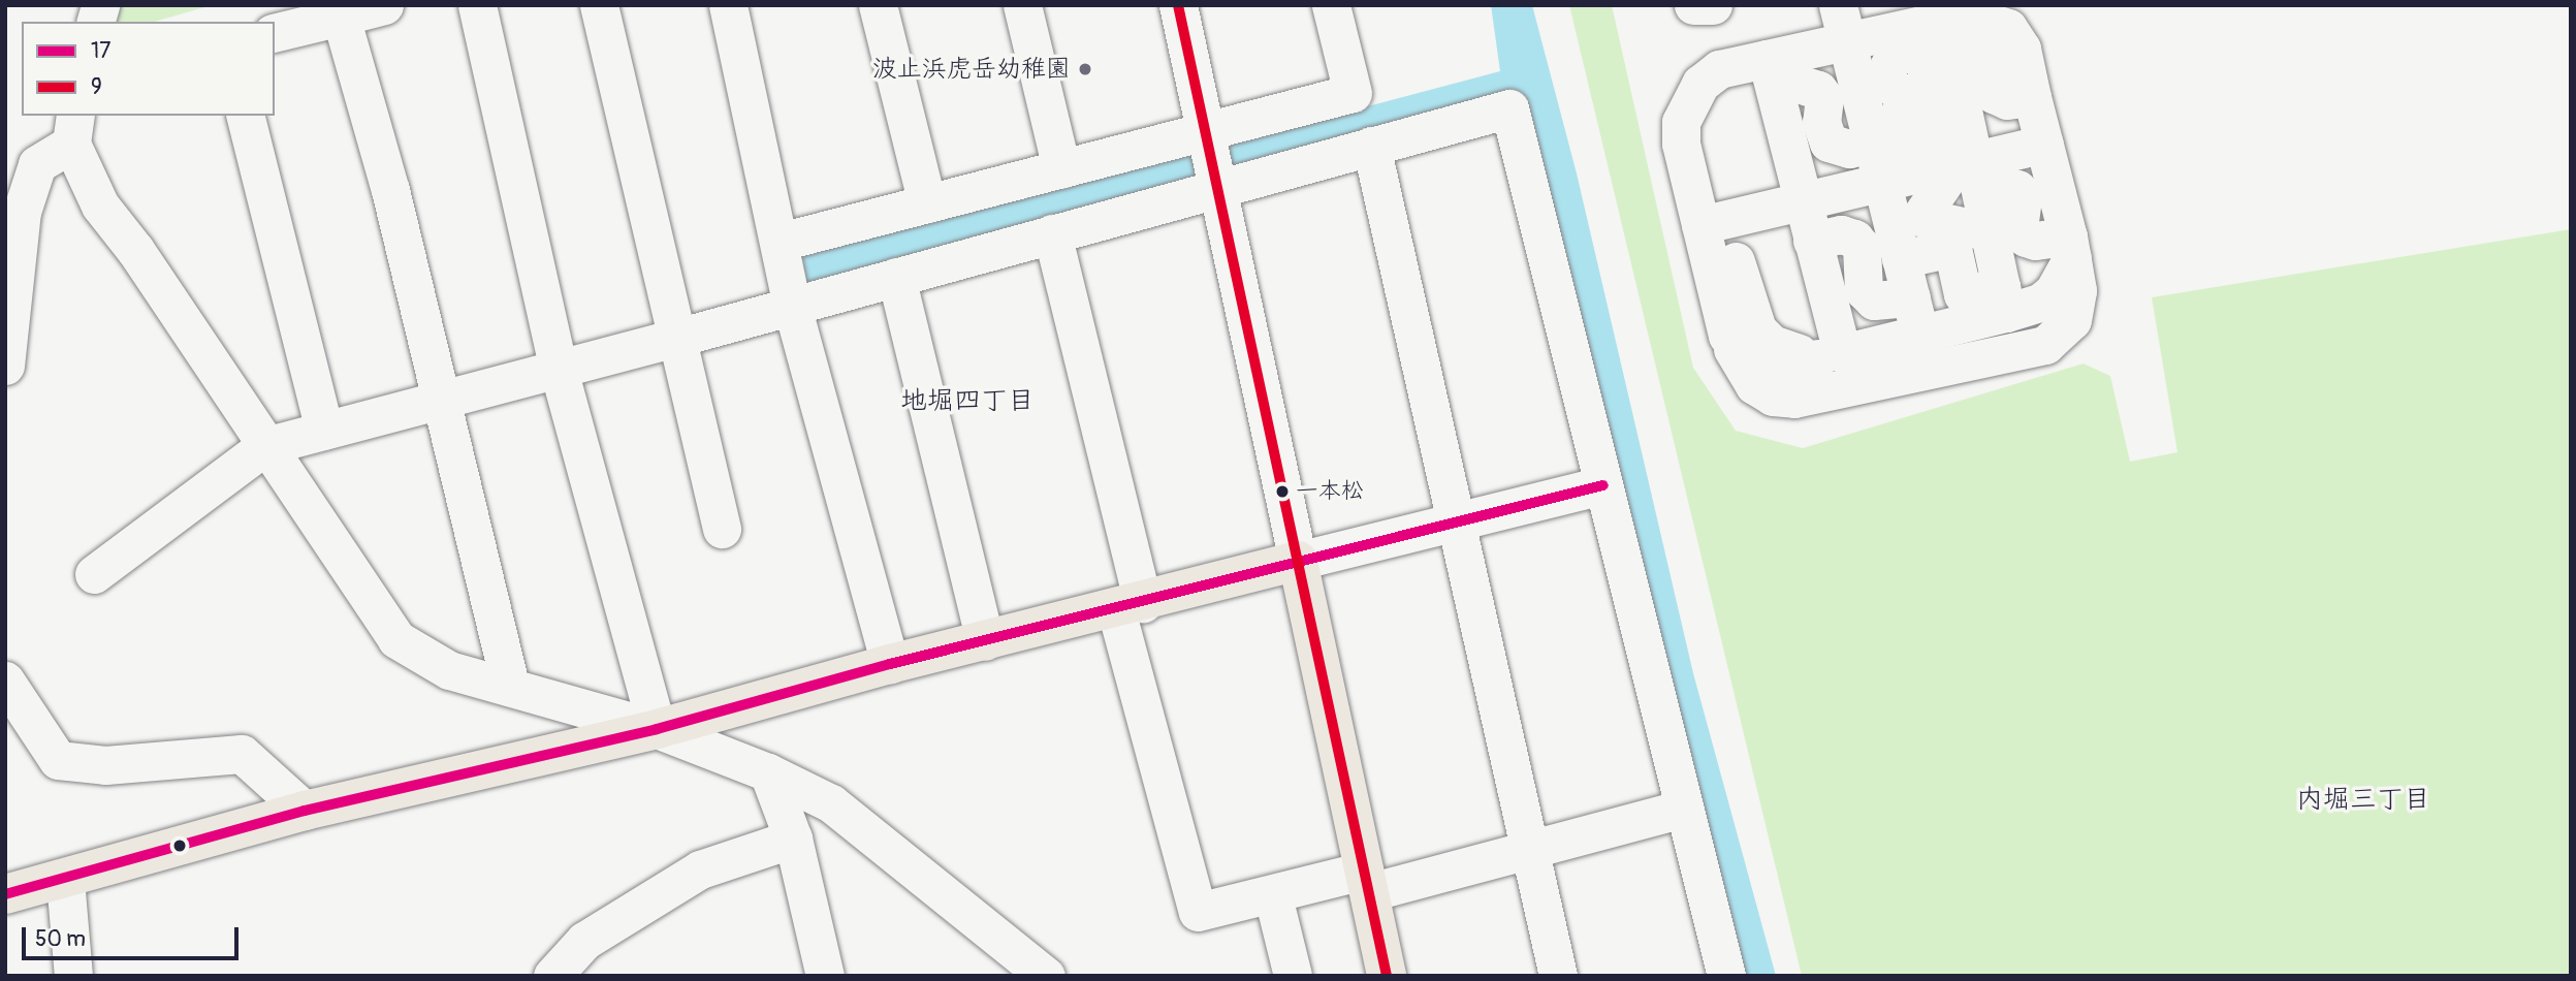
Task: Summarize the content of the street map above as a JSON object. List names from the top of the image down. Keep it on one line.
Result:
{"districts":["地堀四丁目","内堀三丁目"],"places":["波止浜虎岳幼稚園","一本松"],"lines":["transit line 9","transit line 17"],"legend":["17","9"],"scale_bar":"50 m"}
